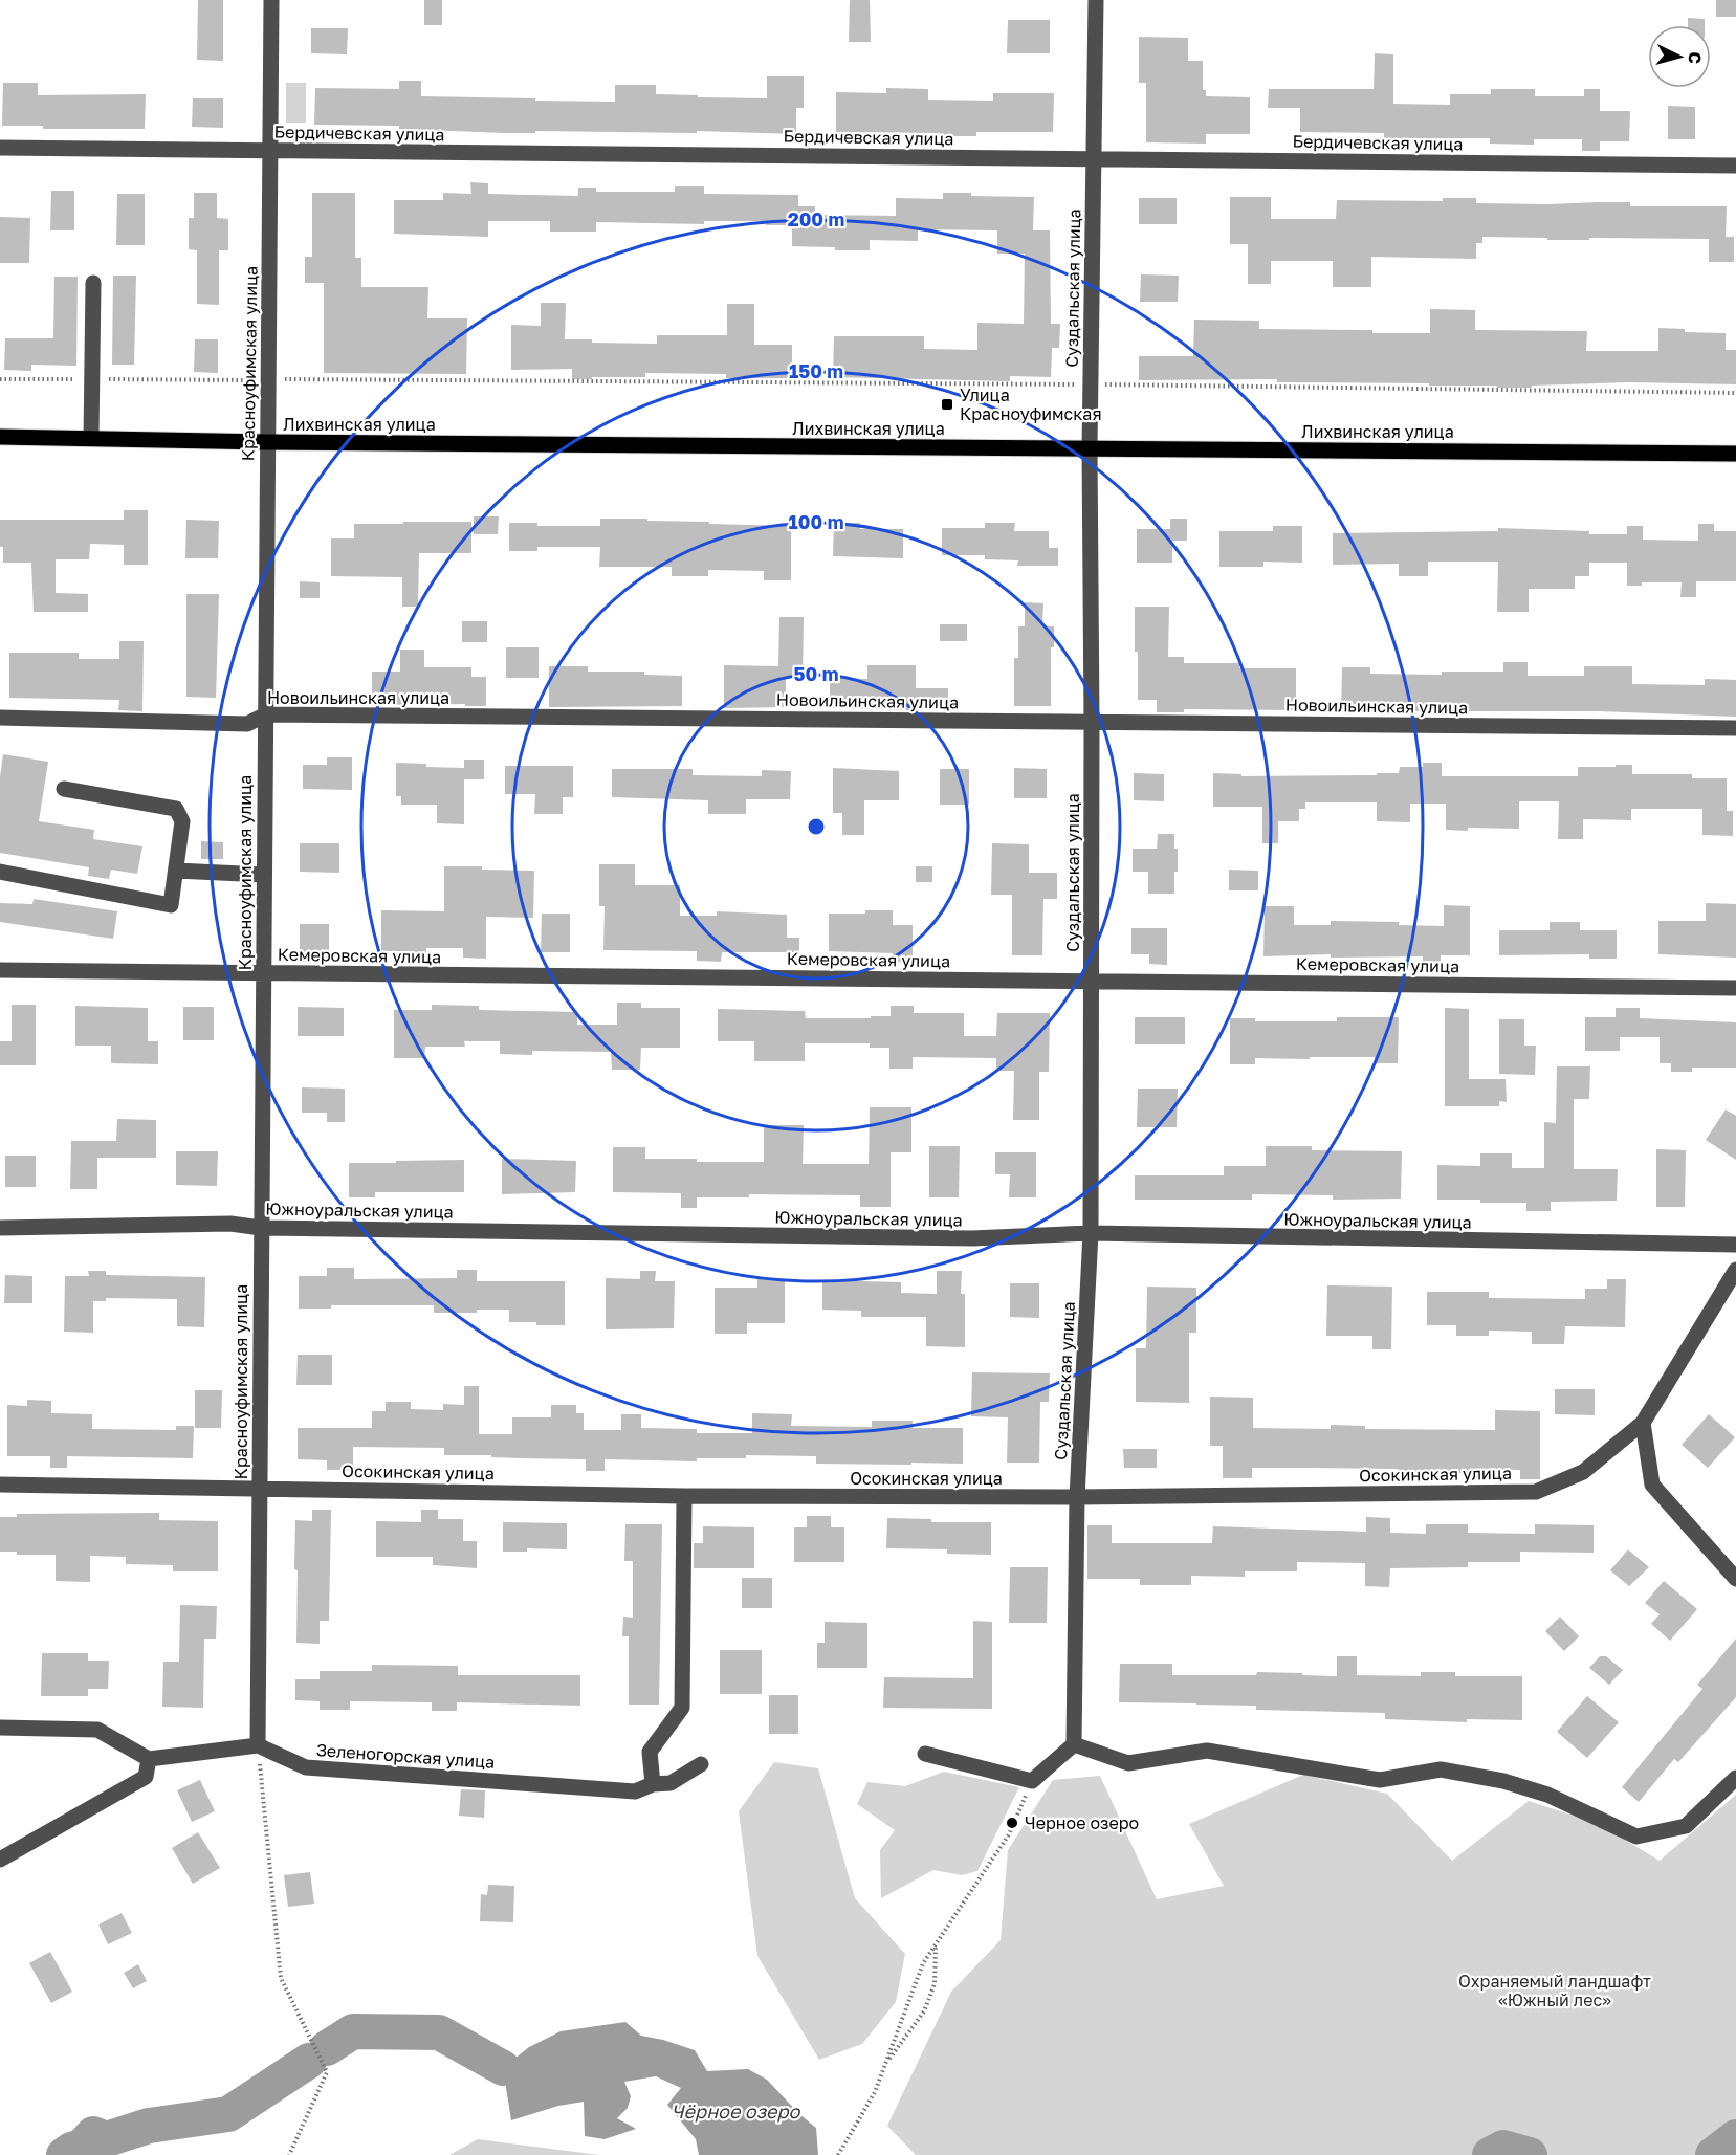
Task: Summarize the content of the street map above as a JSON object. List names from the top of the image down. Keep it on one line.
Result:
{"streets":{"main road":["Лихвинская улица"],"street":["Бердичевская улица","Суздальская улица","Красноуфимская улица","Новоильинская улица","Кемеровская улица","Южноуральская улица","Осокинская улица","Зеленогорская улица"]},"crossings":[["Бердичевская улица","Суздальская улица"],["Бердичевская улица","Красноуфимская улица"],["Суздальская улица","Лихвинская улица"],["Суздальская улица","Новоильинская улица"],["Суздальская улица","Кемеровская улица"],["Суздальская улица","Южноуральская улица"],["Суздальская улица","Осокинская улица"],["Красноуфимская улица","Лихвинская улица"],["Красноуфимская улица","Новоильинская улица"],["Красноуфимская улица","Кемеровская улица"],["Красноуфимская улица","Южноуральская улица"],["Красноуфимская улица","Осокинская улица"],["Красноуфимская улица","Зеленогорская улица"]],"water":["Чёрное озеро"],"parks":["Охраняемый ландшафт «Южный лес»"],"places":{"transit":["Улица Красноуфимская"],"other":["Черное озеро"]},"north":"right","rings":["200 m","150 m","100 m","50 m"]}
